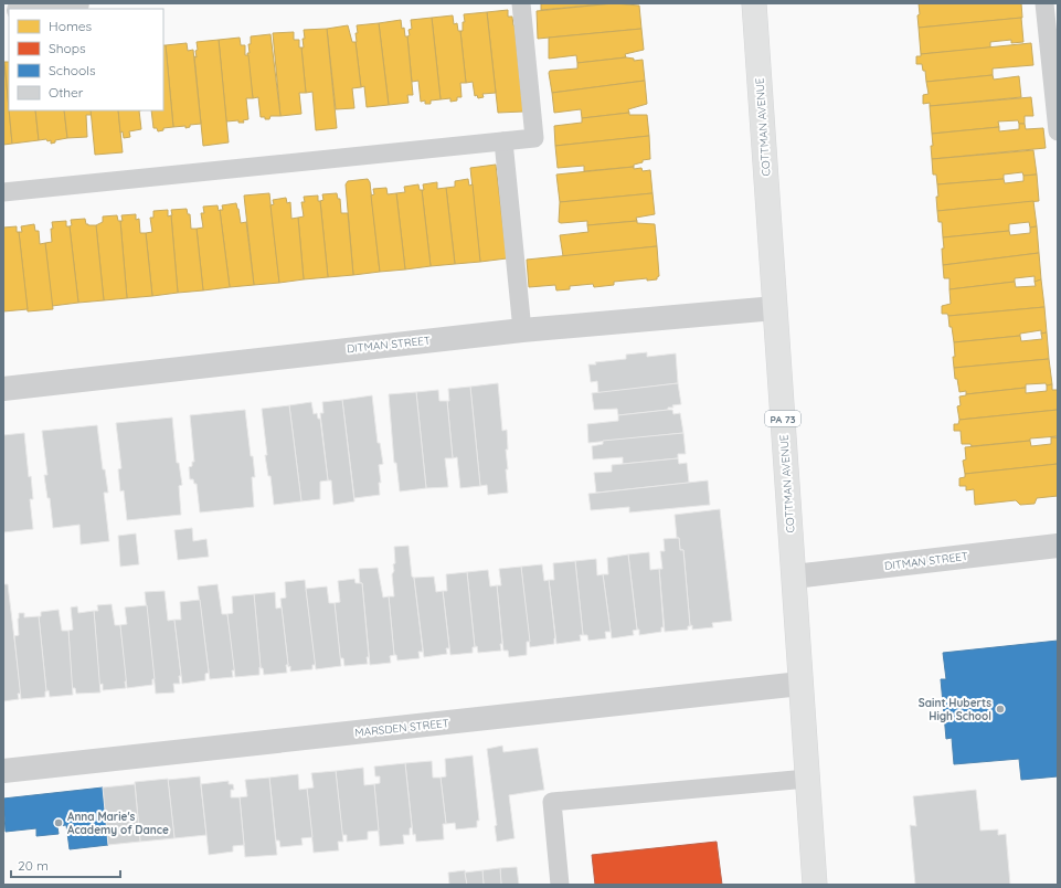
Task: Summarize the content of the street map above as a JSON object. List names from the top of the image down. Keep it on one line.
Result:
{"streets":{"main road":["COTTMAN AVENUE","PA 73"],"street":["DITMAN STREET","MARSDEN STREET"]},"crossings":[["COTTMAN AVENUE","DITMAN STREET"],["COTTMAN AVENUE","MARSDEN STREET"]],"places":["Saint Huberts High School","Anna Marie's Academy of Dance"],"legend":["Homes","Shops","Schools","Other"],"scale_bar":"20 m"}
